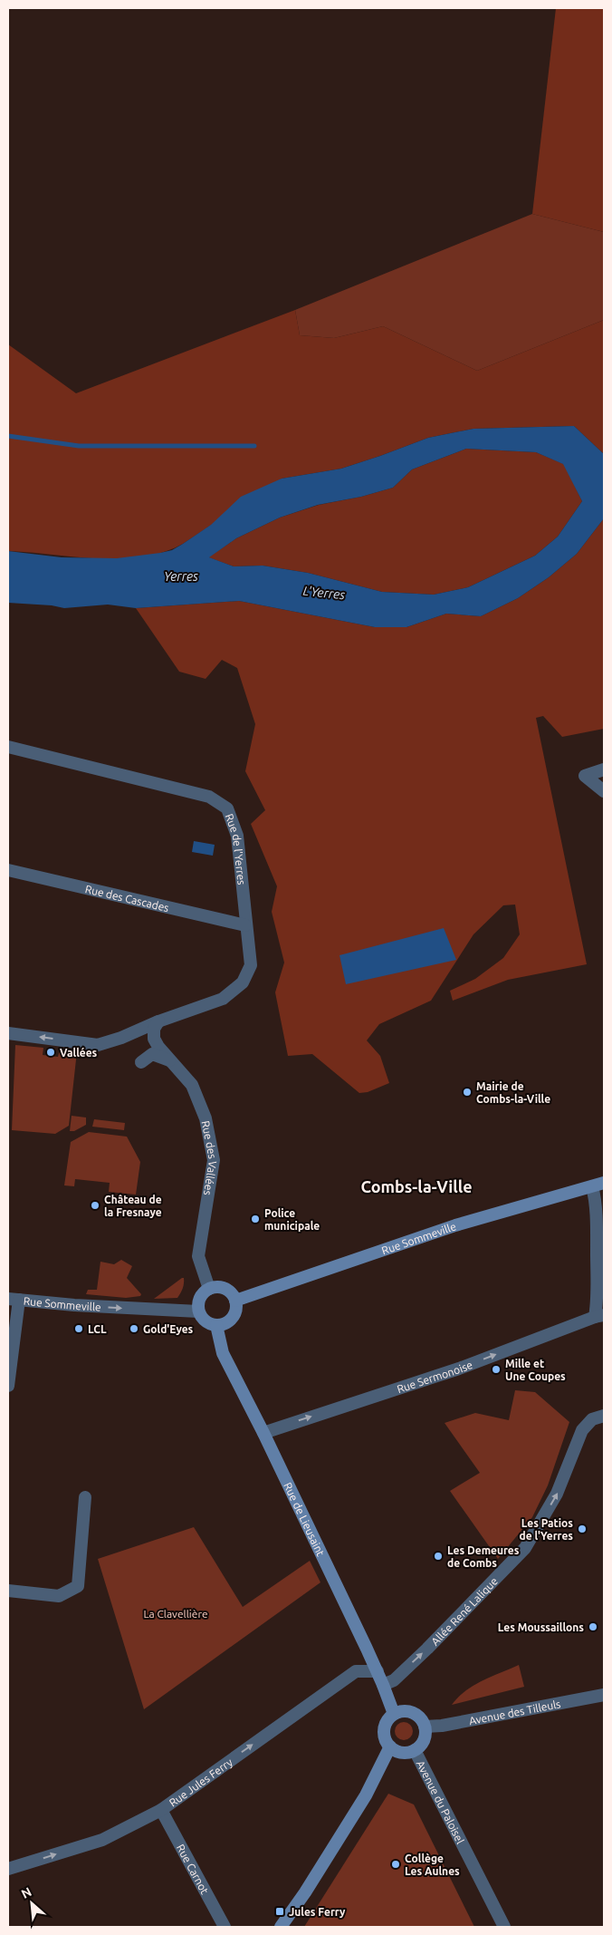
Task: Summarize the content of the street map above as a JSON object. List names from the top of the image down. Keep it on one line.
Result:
{"streets":{"main road":["Rue Sommeville","Rue de Lieusaint"],"street":["Rue de l'Yerres","Rue des Cascades","Rue des Vallées","Rue Sermonoise","Allée René Lalique","Avenue des Tilleuls","Rue Jules Ferry","Avenue du Paloisel","Rue Carnot"]},"crossings":[["Rue de l'Yerres","Rue des Cascades"],["Rue de l'Yerres","Rue des Vallées"],["Rue des Vallées","Rue Sommeville"],["Rue des Vallées","Rue de Lieusaint"],["Rue Sommeville","Rue de Lieusaint"],["Rue Sermonoise","Rue de Lieusaint"],["Rue de Lieusaint","Allée René Lalique"],["Rue de Lieusaint","Avenue des Tilleuls"],["Rue de Lieusaint","Rue Jules Ferry"],["Rue de Lieusaint","Avenue du Paloisel"],["Avenue des Tilleuls","Avenue du Paloisel"],["Rue Jules Ferry","Rue Carnot"]],"one_way":["Rue Sermonoise","Allée René Lalique","Rue Jules Ferry"],"districts":["Combs-la-Ville"],"water":["Yerres","L'Yerres"],"parks":["La Clavellière"],"places":{"other":["Vallées","Mairie de Combs-la-Ville","Château de la Fresnaye","Police municipale","LCL","Gold'Eyes","Mille et Une Coupes","Les Patios de l'Yerres","Les Demeures de Combs","Les Moussaillons","Collège Les Aulnes"],"transit":["Jules Ferry"]},"north":"top left"}
